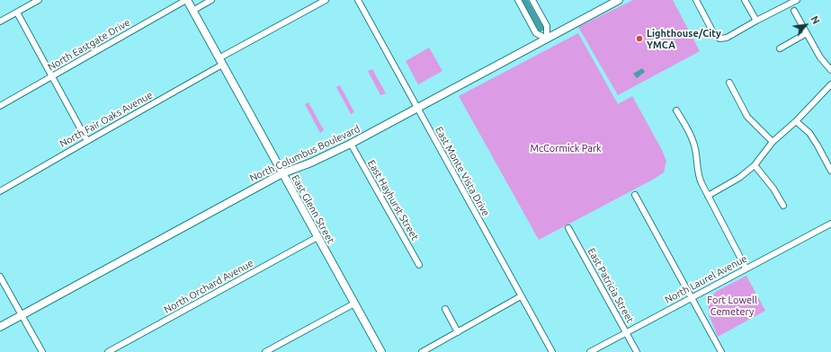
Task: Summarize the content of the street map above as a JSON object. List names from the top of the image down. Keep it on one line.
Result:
{"streets":{"street":["North Eastgate Drive","North Fair Oaks Avenue","North Columbus Boulevard","East Monte Vista Drive","East Hayhurst Street","East Glenn Street","North Laurel Avenue","East Patricia Street","North Orchard Avenue"]},"crossings":[["North Eastgate Drive","East Glenn Street"],["North Fair Oaks Avenue","East Glenn Street"],["North Columbus Boulevard","East Monte Vista Drive"],["North Columbus Boulevard","East Hayhurst Street"],["North Columbus Boulevard","East Glenn Street"],["East Glenn Street","North Orchard Avenue"],["North Laurel Avenue","East Patricia Street"]],"parks":["McCormick Park","Fort Lowell Cemetery"],"places":["Lighthouse/City YMCA"],"north":"top right"}
